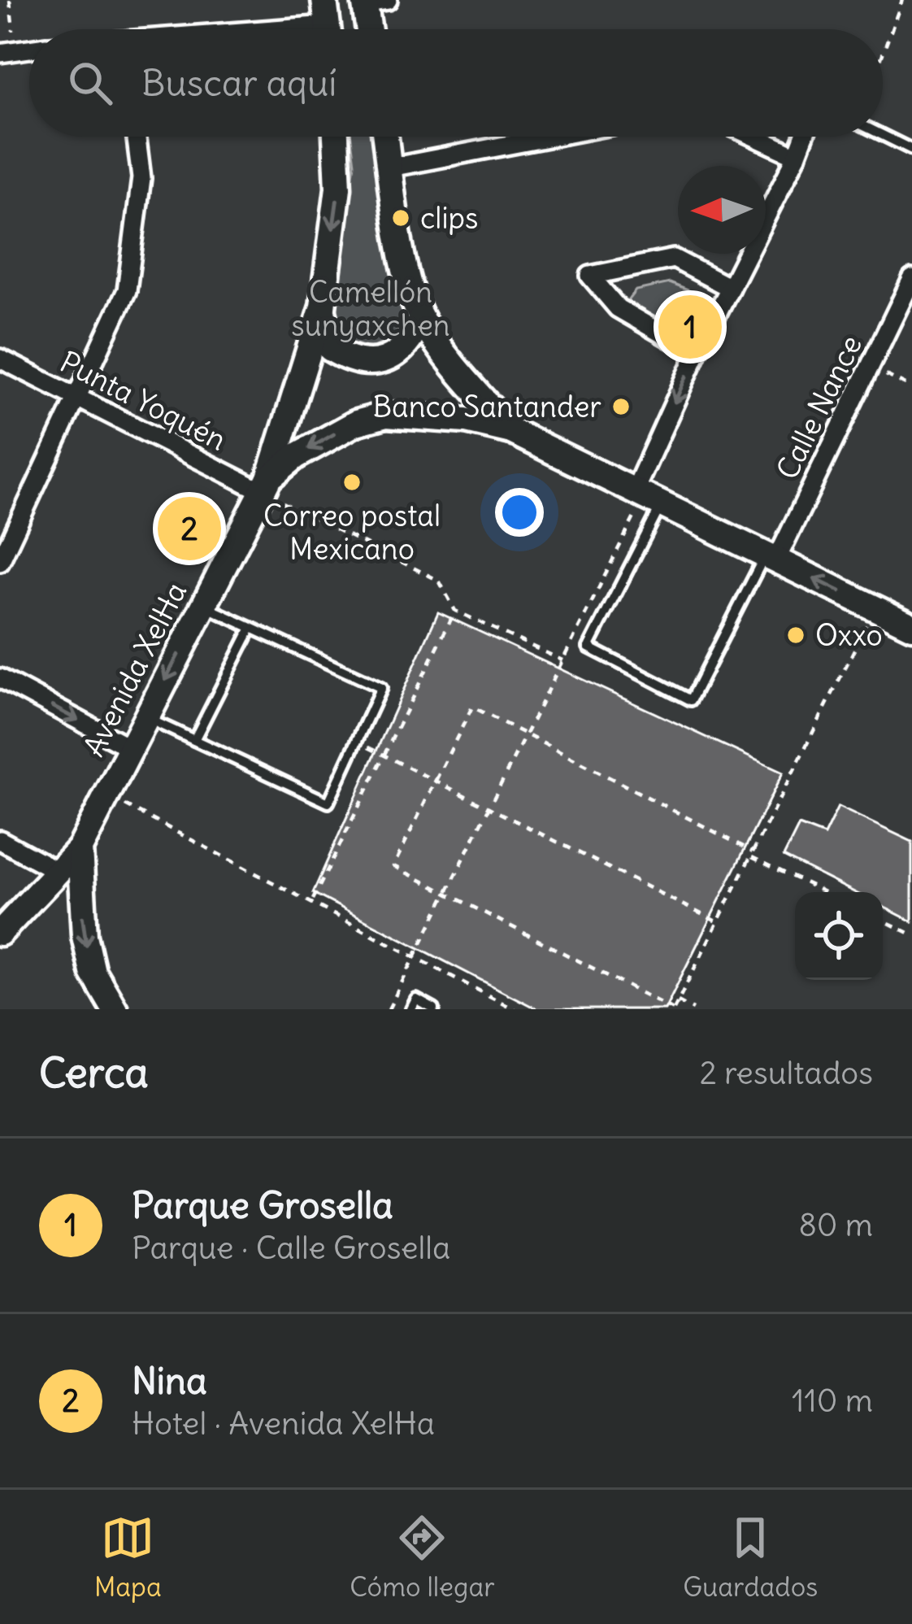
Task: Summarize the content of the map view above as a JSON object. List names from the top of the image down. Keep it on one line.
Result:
{"streets":{"street":["Punta Yoquén","Calle Nance","Avenida XelHa"]},"crossings":[["Punta Yoquén","Avenida XelHa"],["Calle Nance","Avenida XelHa"]],"one_way":["Avenida XelHa"],"parks":["Camellón sunyaxchen"],"places":["clips","Banco Santander","Correo postal Mexicano","Oxxo"],"north":"left","page":{"search":"Buscar aquí","pins":["1","2"],"heading":["Cerca","2 resultados"],"list":[{"mark":"1","name":"Parque Grosella","note":"Parque · Calle Grosella","value":"80 m"},{"mark":"2","name":"Nina","note":"Hotel · Avenida XelHa","value":"110 m"}],"nav":["Mapa","Cómo llegar","Guardados"]}}
